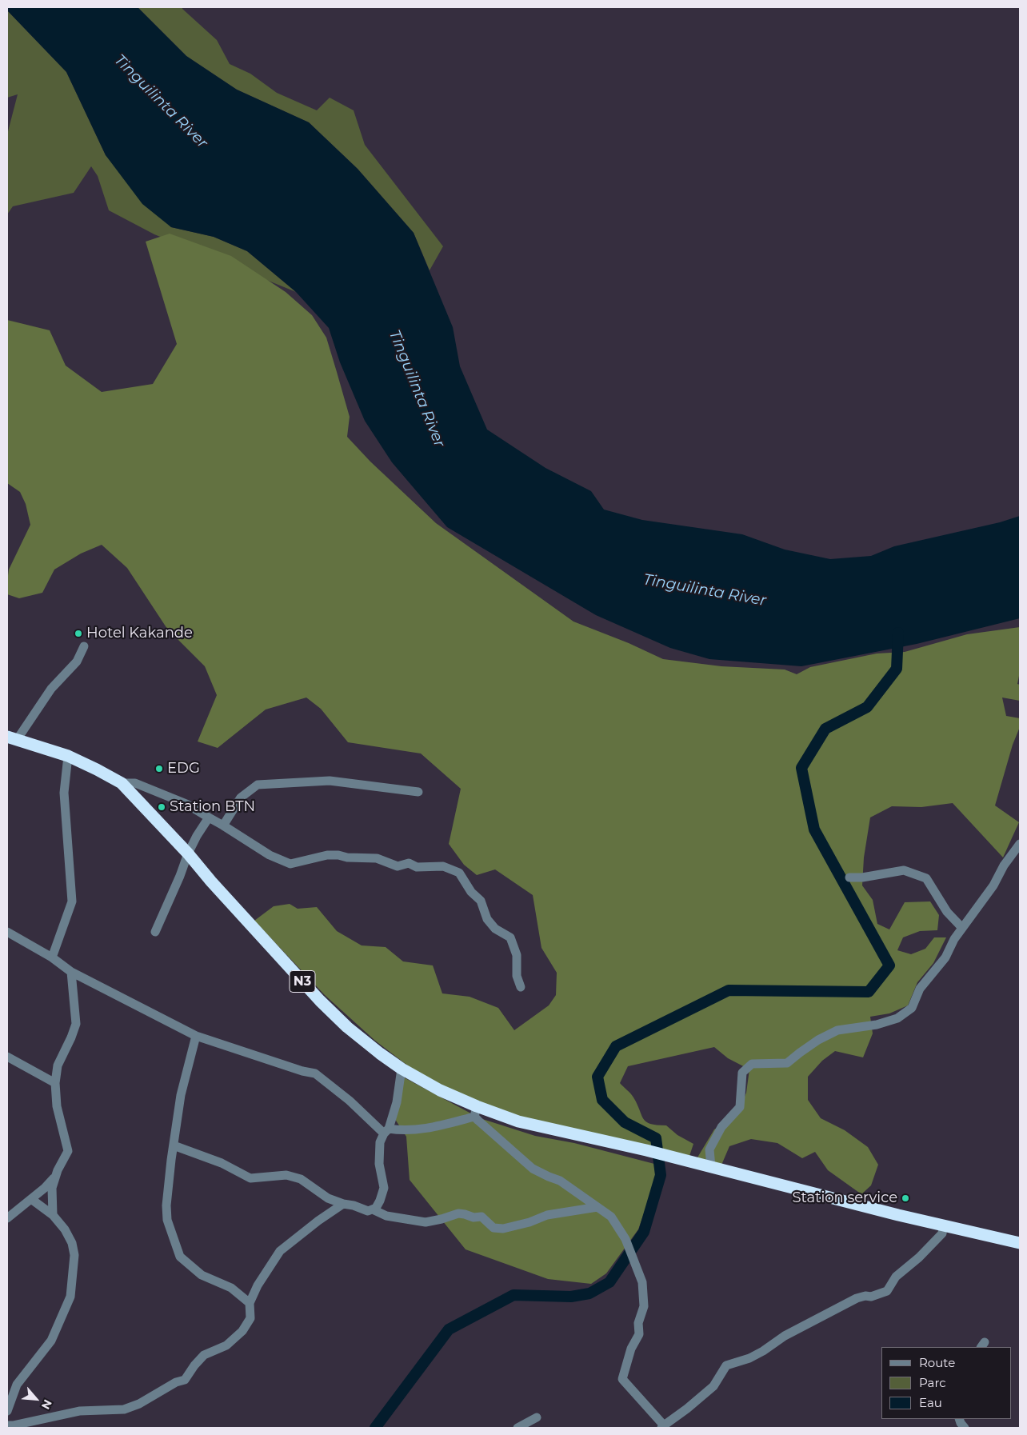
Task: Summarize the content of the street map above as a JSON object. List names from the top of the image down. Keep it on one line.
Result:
{"streets":{"highway":["N3"]},"water":["Tinguilinta River"],"places":["Hotel Kakande","EDG","Station BTN","Station service"],"legend":["Route","Parc","Eau"],"north":"bottom right"}
